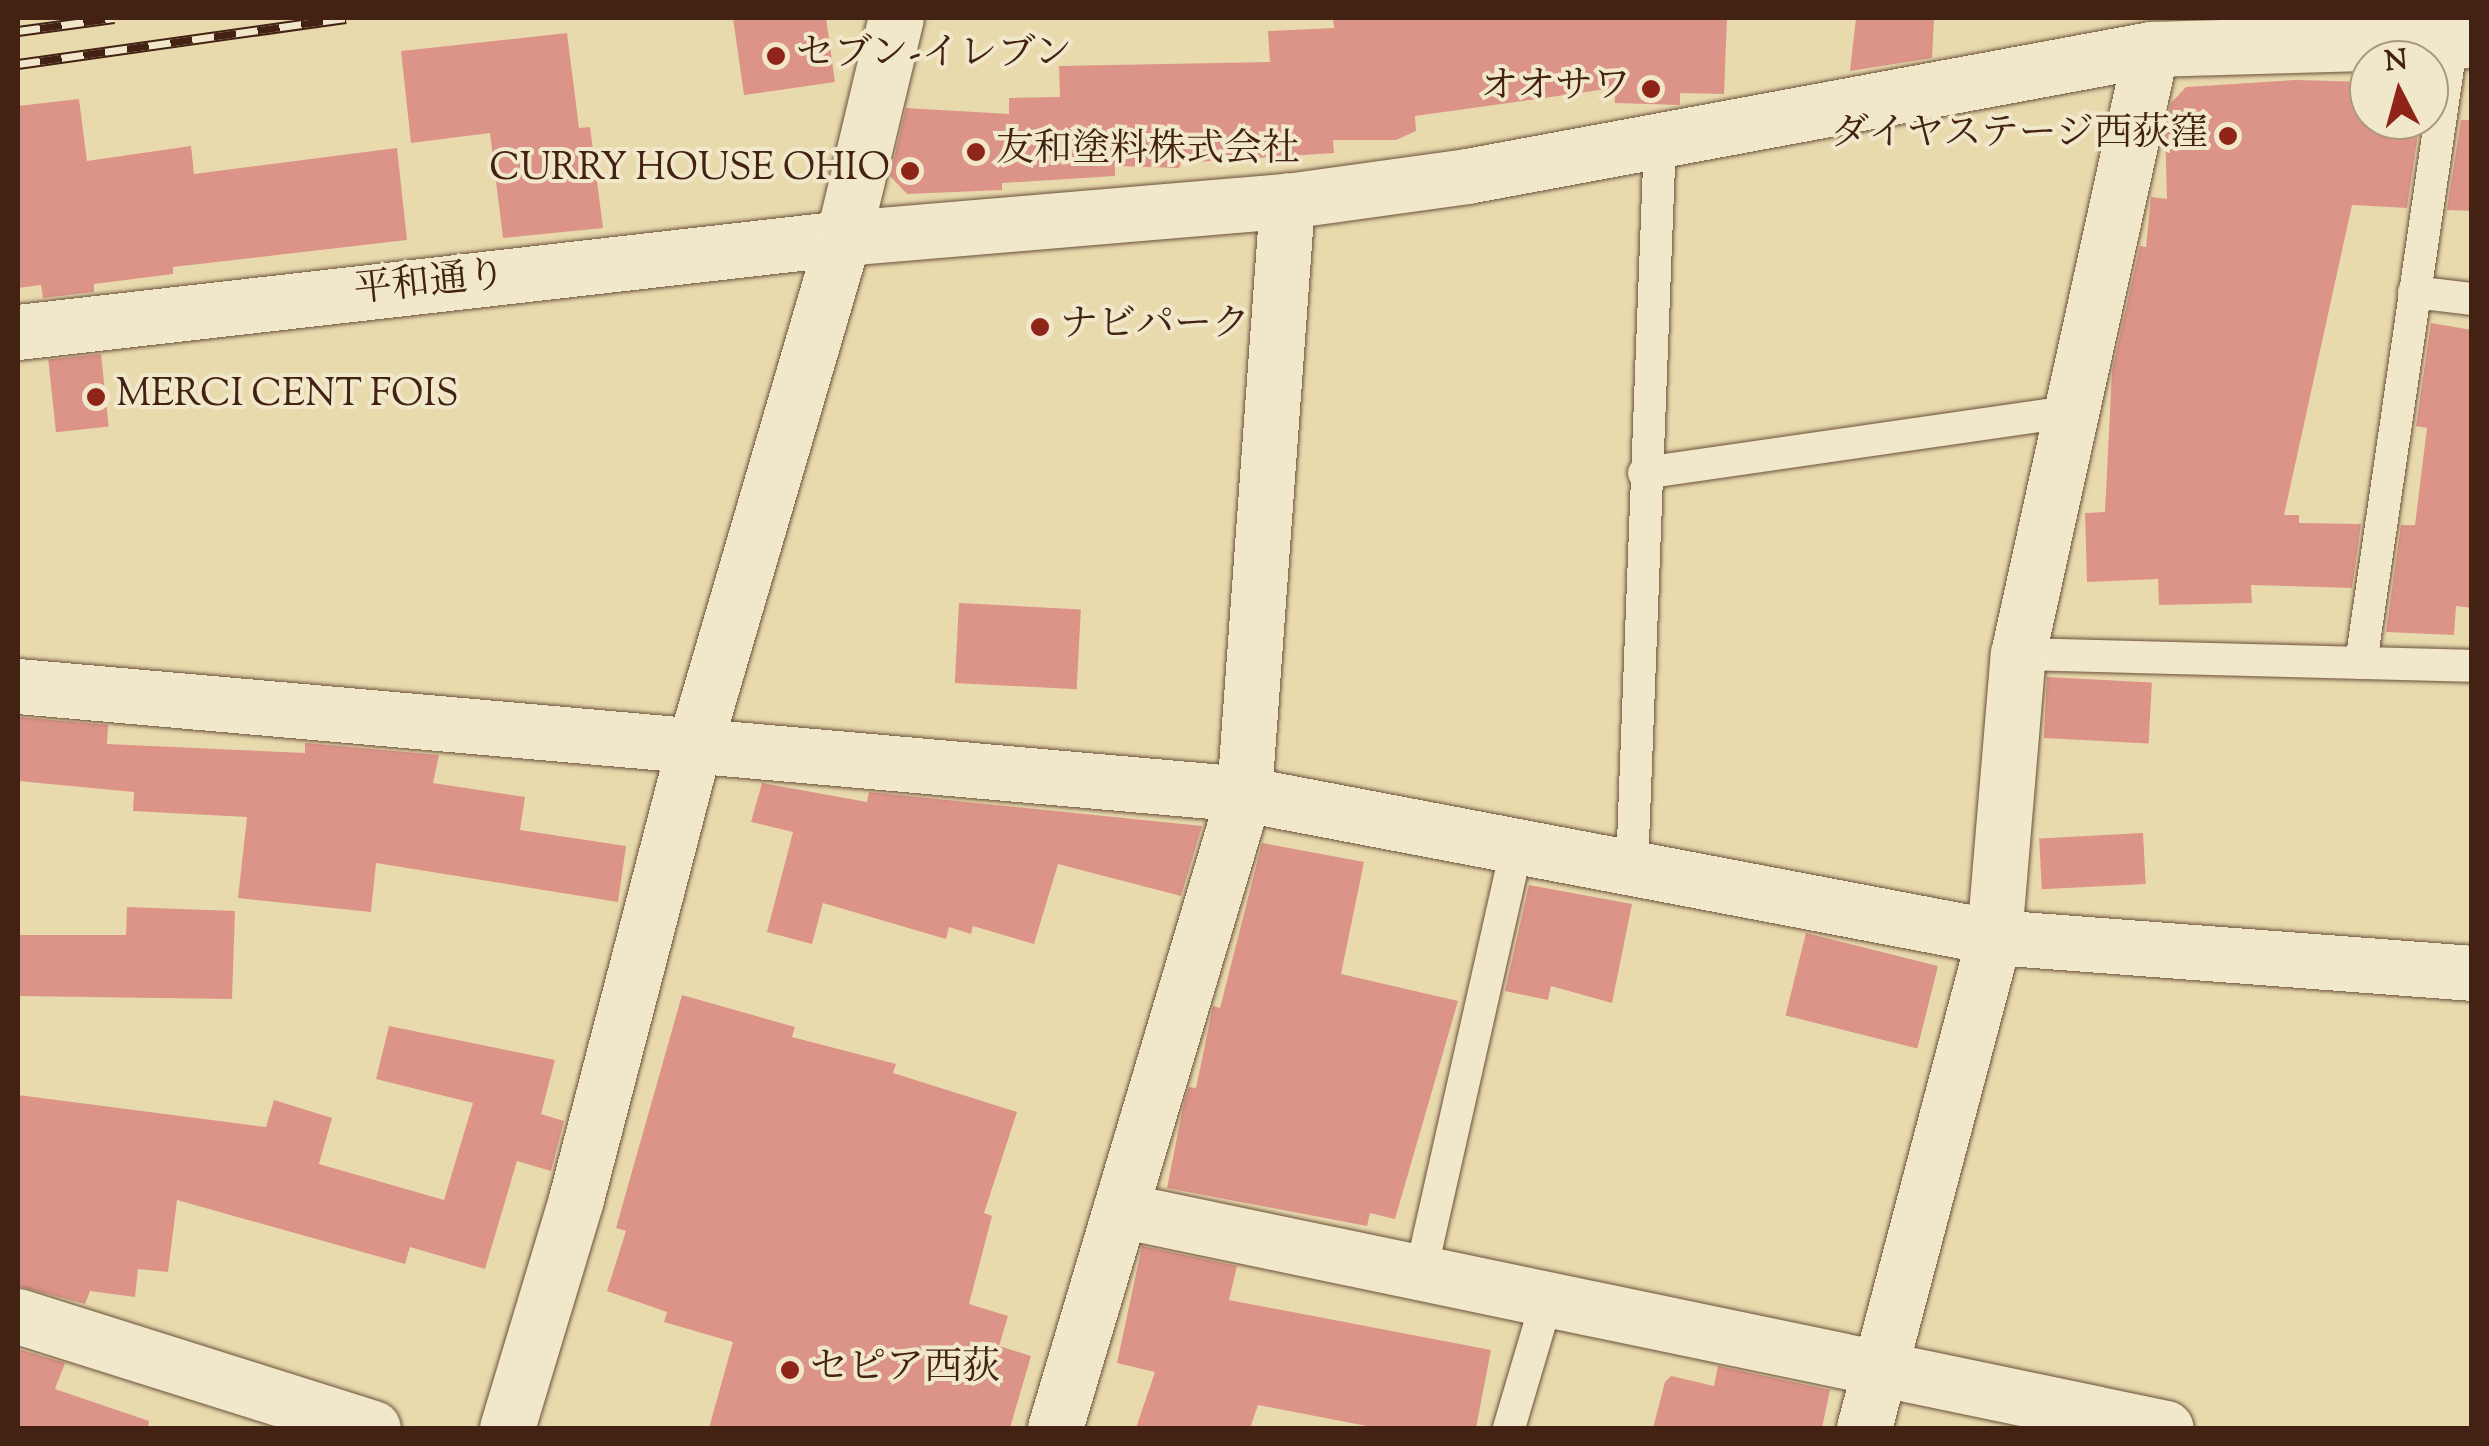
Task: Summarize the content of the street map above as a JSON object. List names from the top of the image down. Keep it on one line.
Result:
{"streets":{"street":["平和通り"]},"places":["セブン-イレブン","オオサワ","ダイヤステージ西荻窪","友和塗料株式会社","CURRY HOUSE OHIO","ナビパーク","MERCI CENT FOIS","セピア西荻"],"north":"top"}
